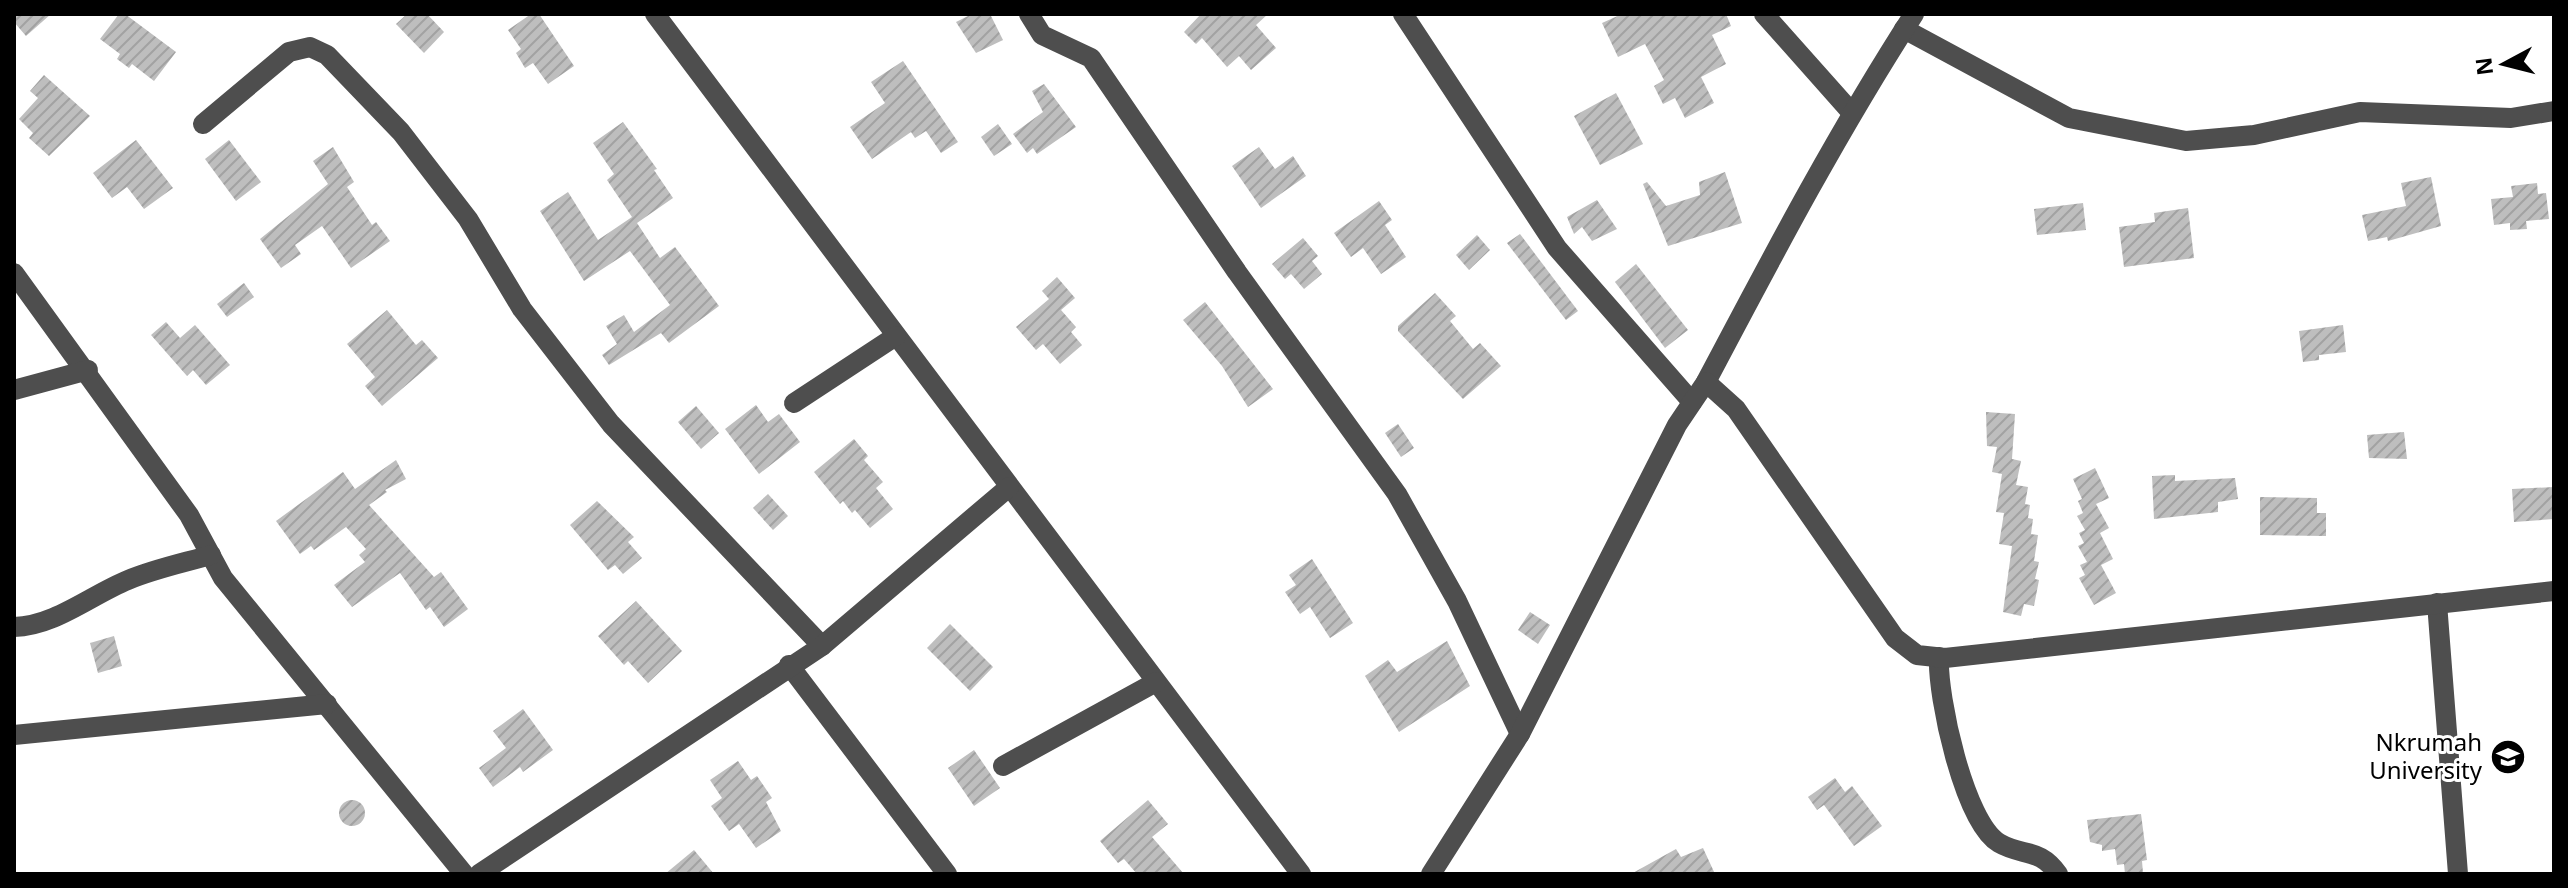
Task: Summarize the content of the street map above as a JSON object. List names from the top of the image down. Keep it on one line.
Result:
{"places":{"school or university":["Nkrumah University"]},"north":"left"}
